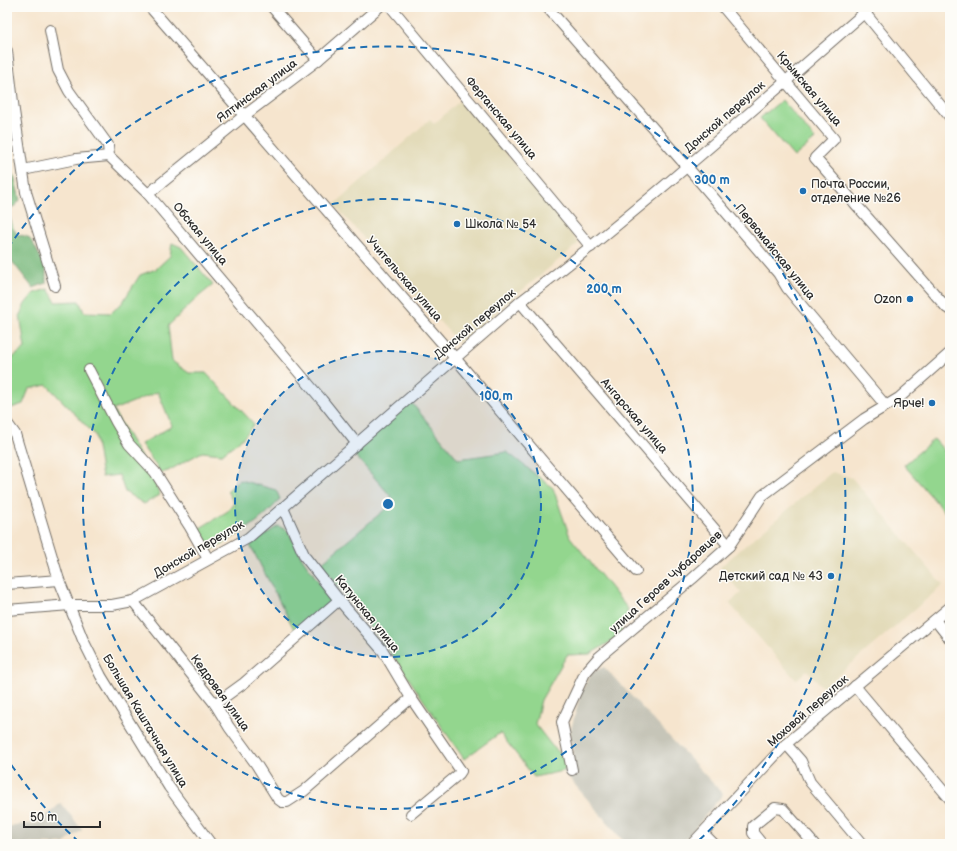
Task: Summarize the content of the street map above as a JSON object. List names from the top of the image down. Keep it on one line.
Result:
{"streets":{"street":["Крымская улица","Ялтинская улица","Донской переулок","Ферганская улица","Обская улица","Первомайская улица","Учительская улица","Ангарская улица","улица Героев Чубаровцев","Катунская улица","Кедровая улица","Моховой переулок","Большая Каштачная улица"]},"crossings":[["Крымская улица","Донской переулок"],["Ялтинская улица","Обская улица"],["Ялтинская улица","Учительская улица"],["Донской переулок","Ферганская улица"],["Донской переулок","Обская улица"],["Донской переулок","Первомайская улица"],["Донской переулок","Учительская улица"],["Донской переулок","Ангарская улица"],["Донской переулок","Катунская улица"],["Донской переулок","Кедровая улица"],["Донской переулок","Большая Каштачная улица"],["Первомайская улица","улица Героев Чубаровцев"],["Ангарская улица","улица Героев Чубаровцев"],["Катунская улица","Кедровая улица"]],"places":["Почта России, отделение №26","Школа № 54","Ozon","Ярче!","Детский сад № 43"],"scale_bar":"50 m","rings":["300 m","200 m","100 m"]}
